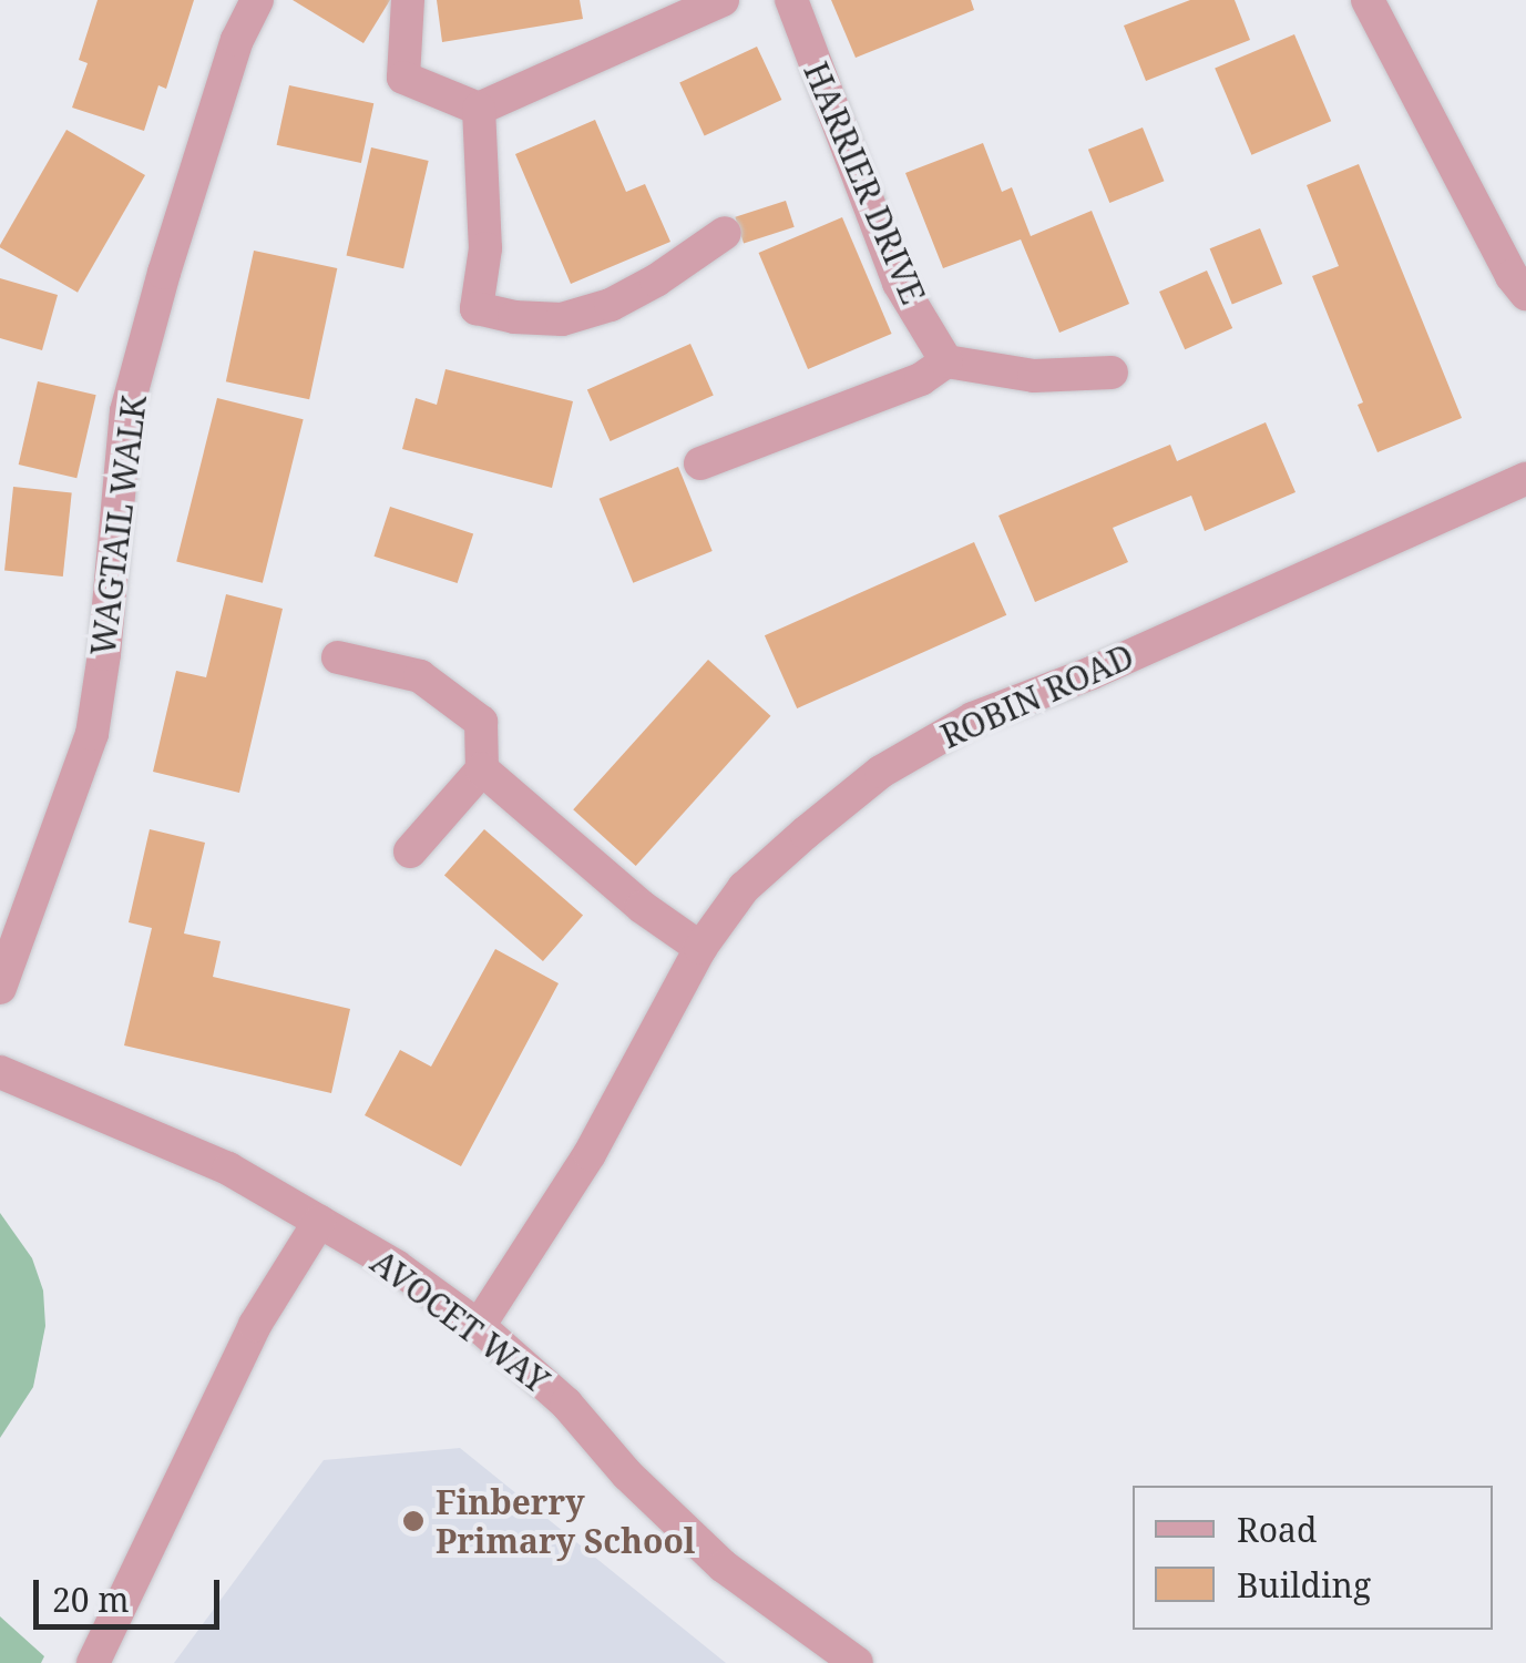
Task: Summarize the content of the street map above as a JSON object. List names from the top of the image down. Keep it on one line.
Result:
{"streets":{"street":["HARRIER DRIVE","WAGTAIL WALK","ROBIN ROAD","AVOCET WAY"]},"crossings":[["ROBIN ROAD","AVOCET WAY"]],"places":["Finberry Primary School"],"legend":["Road","Building"],"scale_bar":"20 m"}
